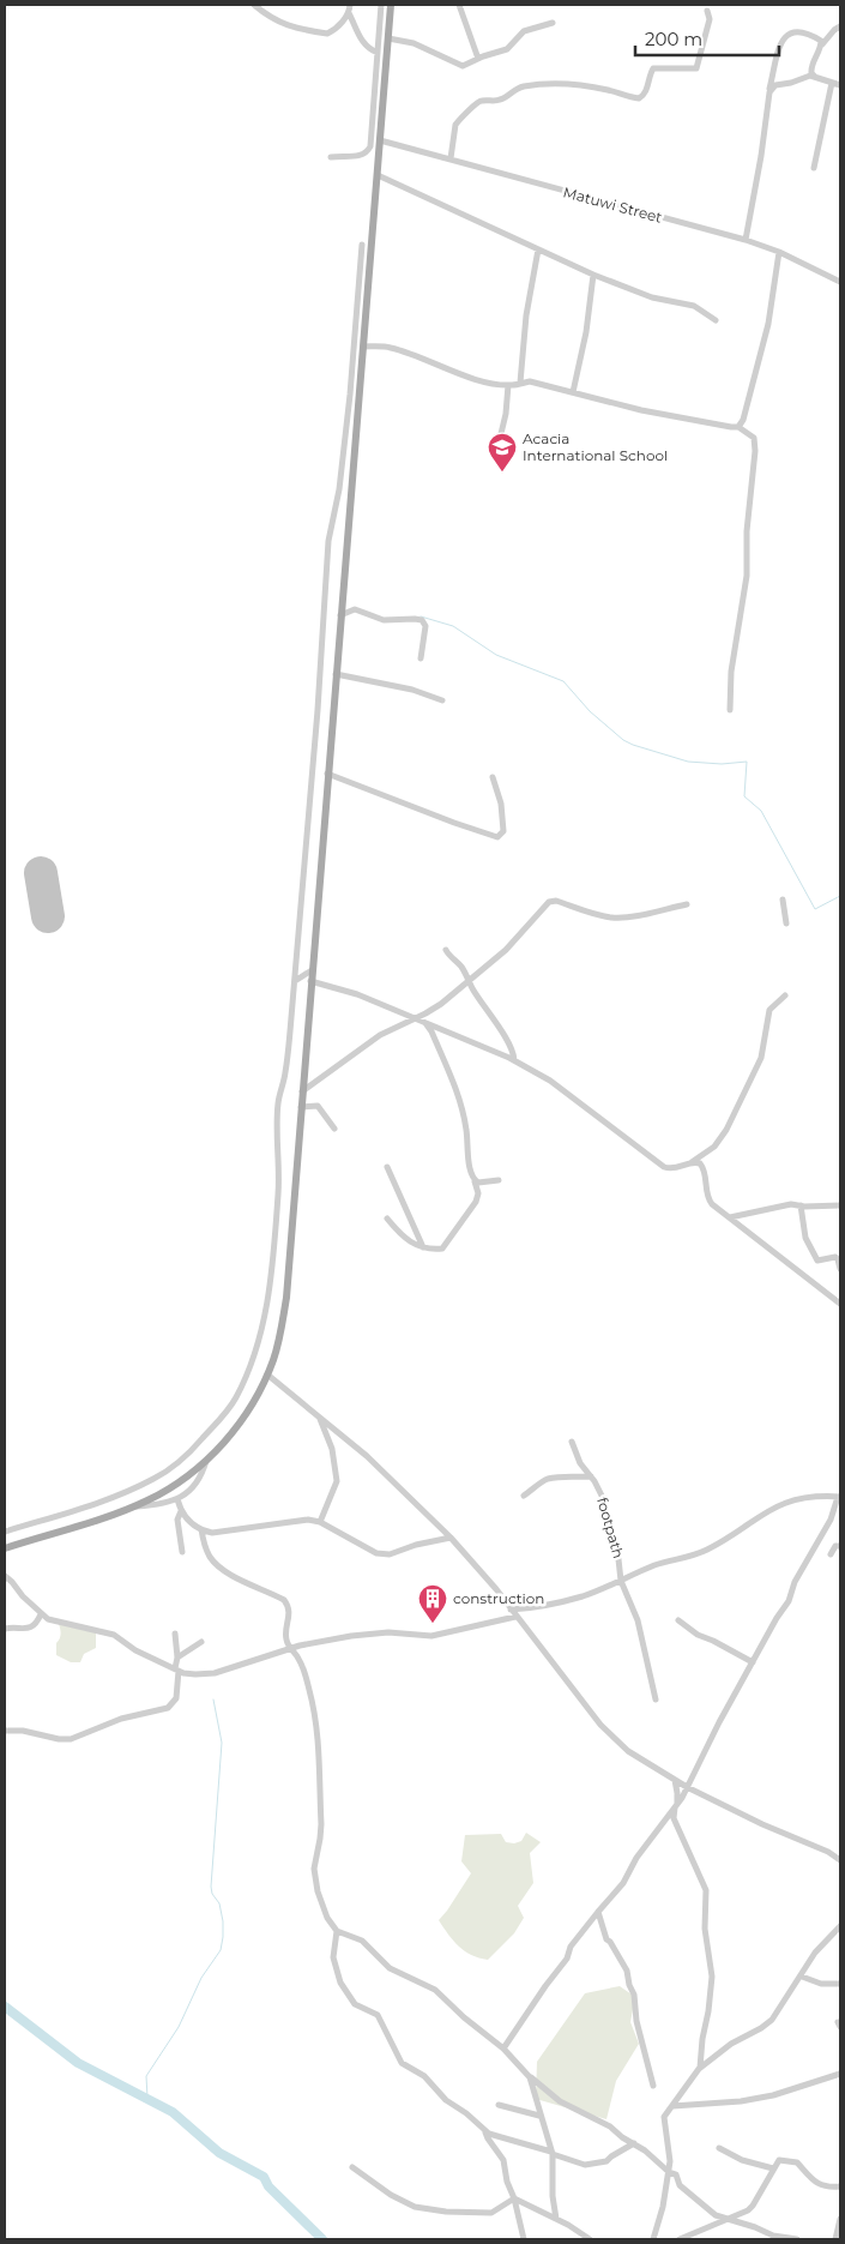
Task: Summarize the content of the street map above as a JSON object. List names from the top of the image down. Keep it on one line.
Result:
{"streets":{"street":["Matuwi Street","footpath"]},"places":{"school or university":["Acacia International School"],"building":["construction"]},"scale_bar":"200 m"}
